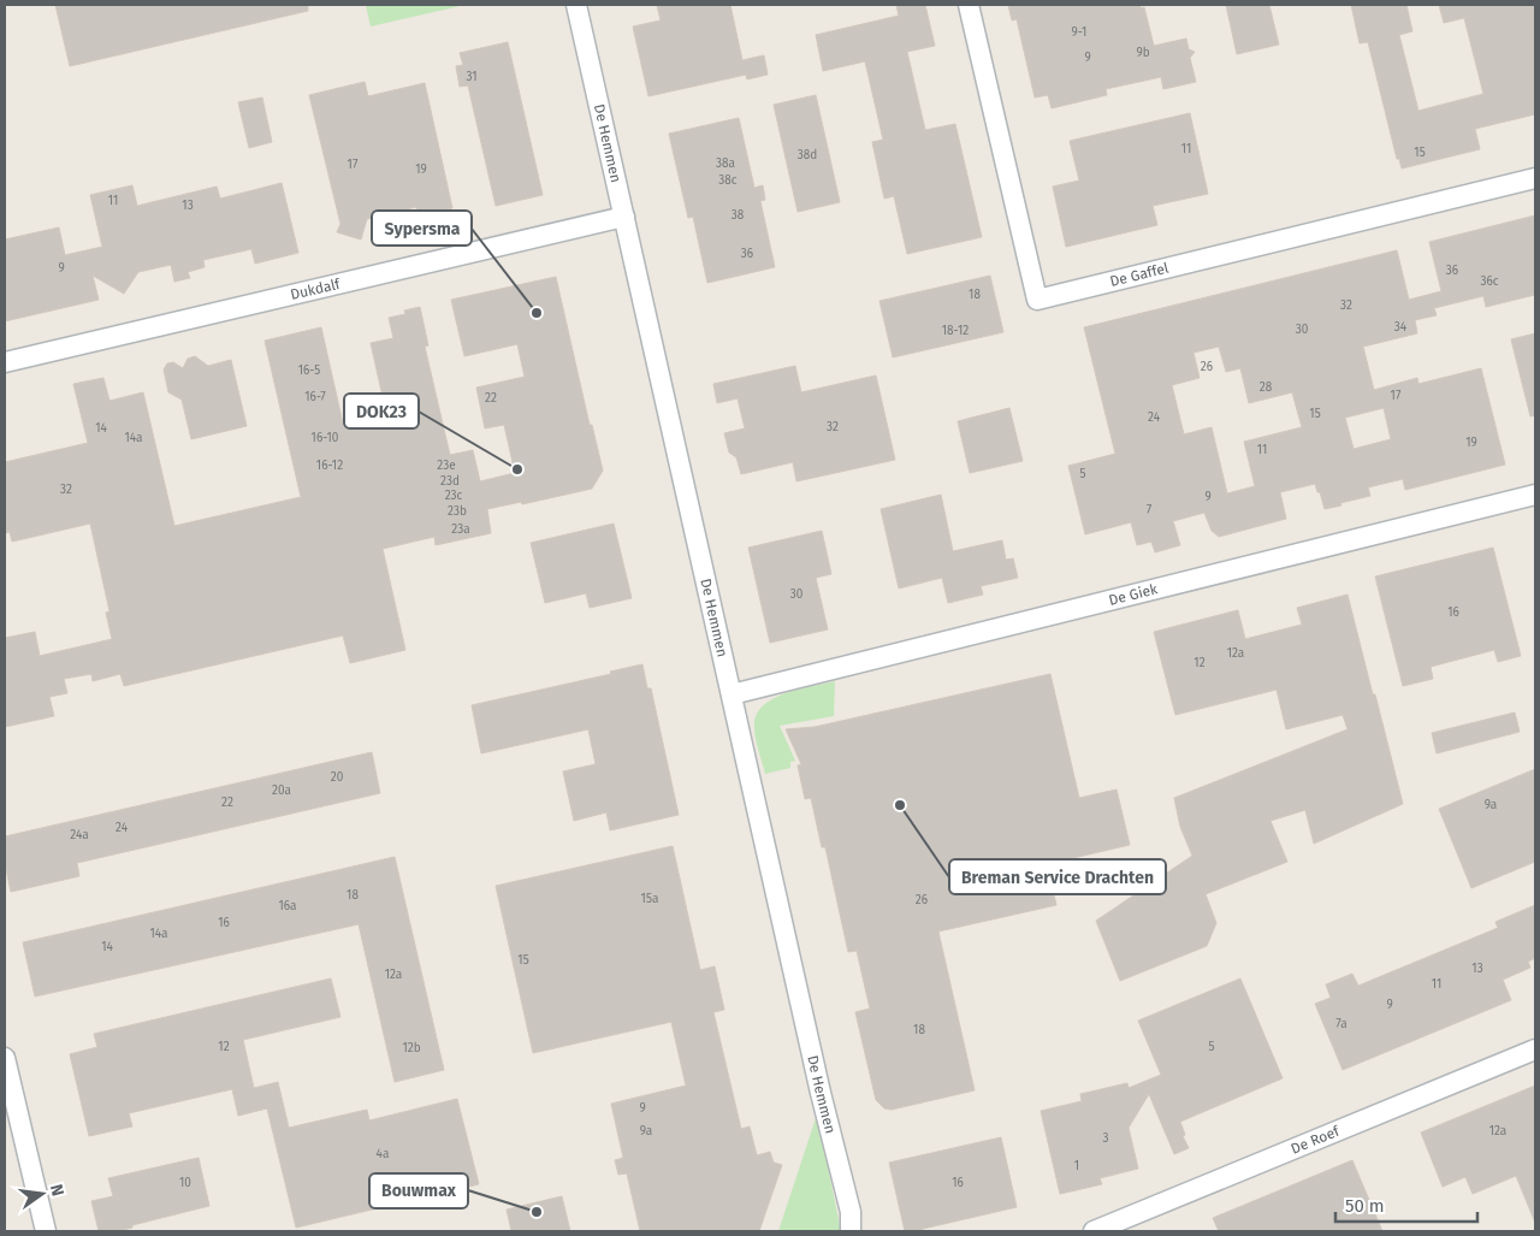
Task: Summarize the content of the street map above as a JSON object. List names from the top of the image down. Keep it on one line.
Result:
{"streets":{"street":["De Hemmen","De Gaffel","Dukdalf","De Giek","De Roef"]},"crossings":[["De Hemmen","Dukdalf"],["De Hemmen","De Giek"]],"places":["Sypersma","DOK23","Breman Service Drachten","Bouwmax"],"house_numbers":["9-1","9b","9","31","11","15","38d","38a","17","19","38c","11","13","38","36","9","36","36c","18","32","34","30","18-12","26","16-5","28","17","16-7","22","15","24","32","14","14a","16-10","19","11","16-12","23e","5","23d","32","23c","9","7","23b","23a","30","16","12a","12","20","20a","22","9a","24","24a","18","15a","26","16a","16","14a","14","15","13","12a","11","9","7a","18","12","5","12b","9","9a","12a","3","4a","1","10","16"],"scale_bar":"50 m","north":"right"}
